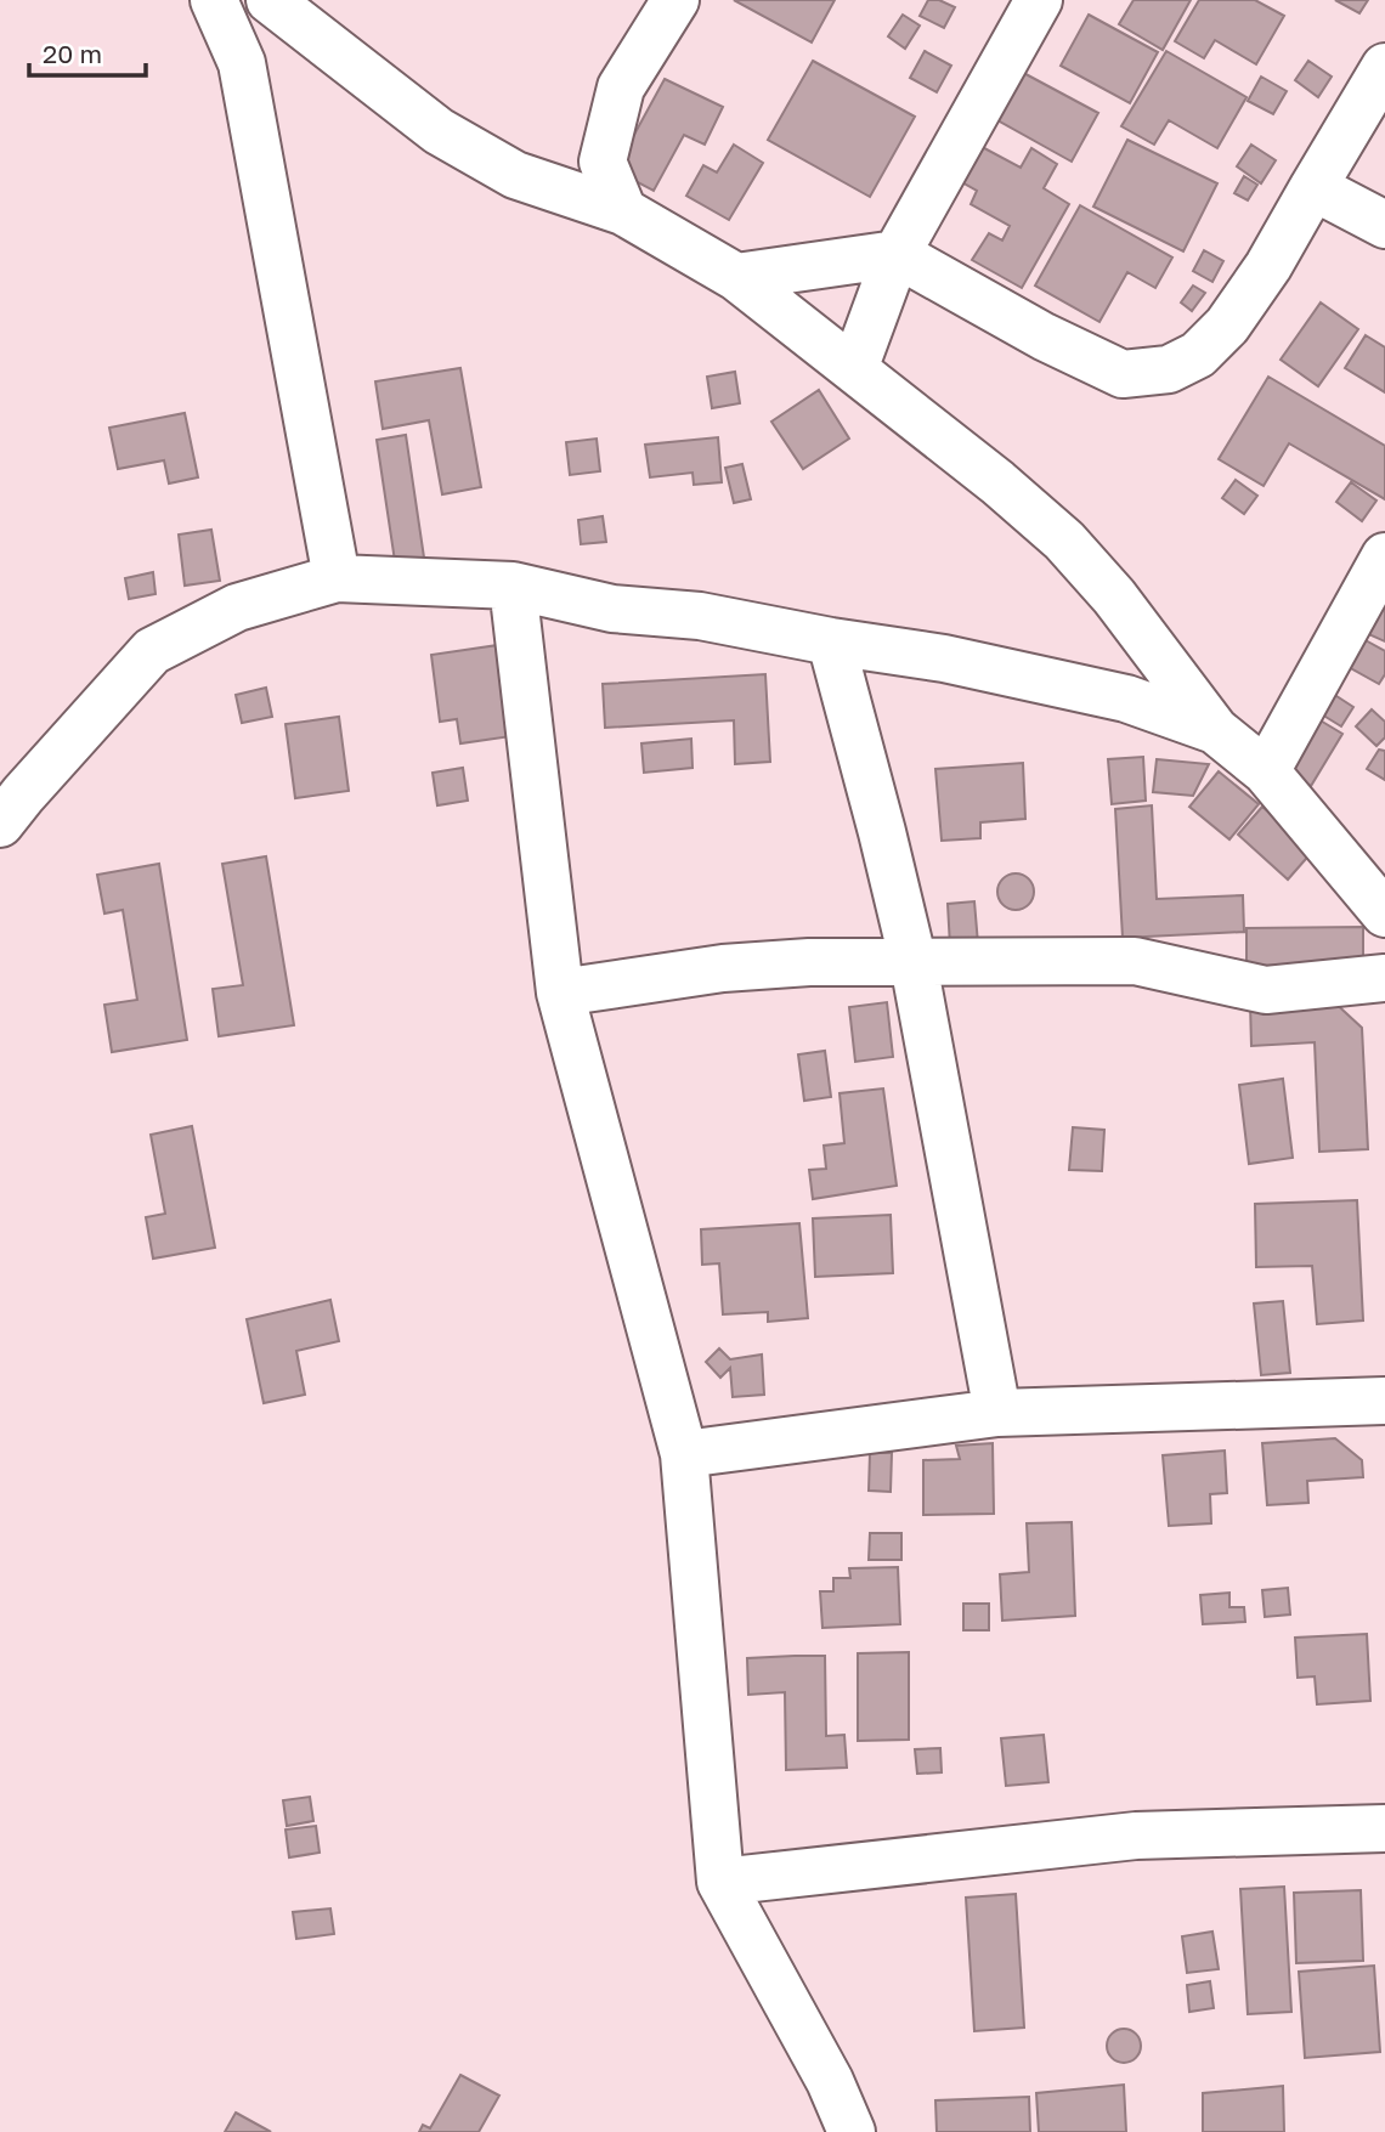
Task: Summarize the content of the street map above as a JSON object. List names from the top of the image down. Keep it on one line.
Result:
{"scale_bar":"20 m"}
